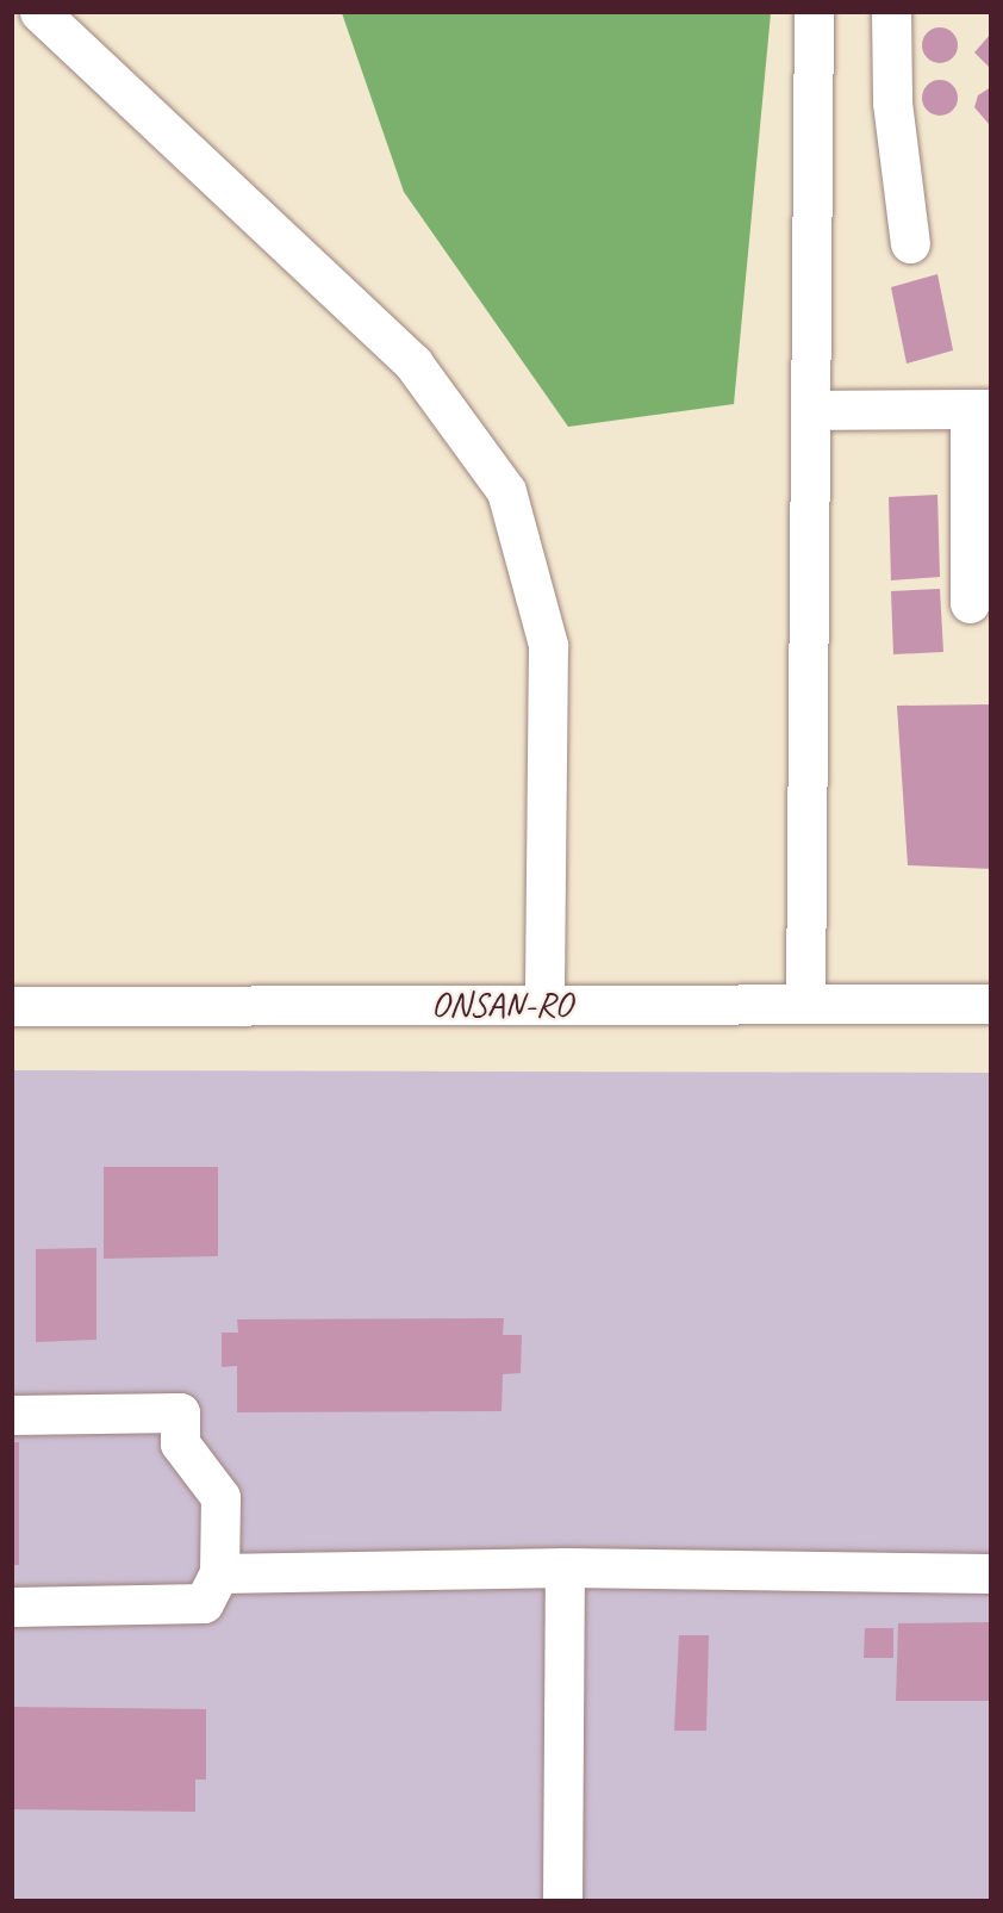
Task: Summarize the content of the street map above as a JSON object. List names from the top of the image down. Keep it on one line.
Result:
{"streets":{"street":["ONSAN-RO"]}}
